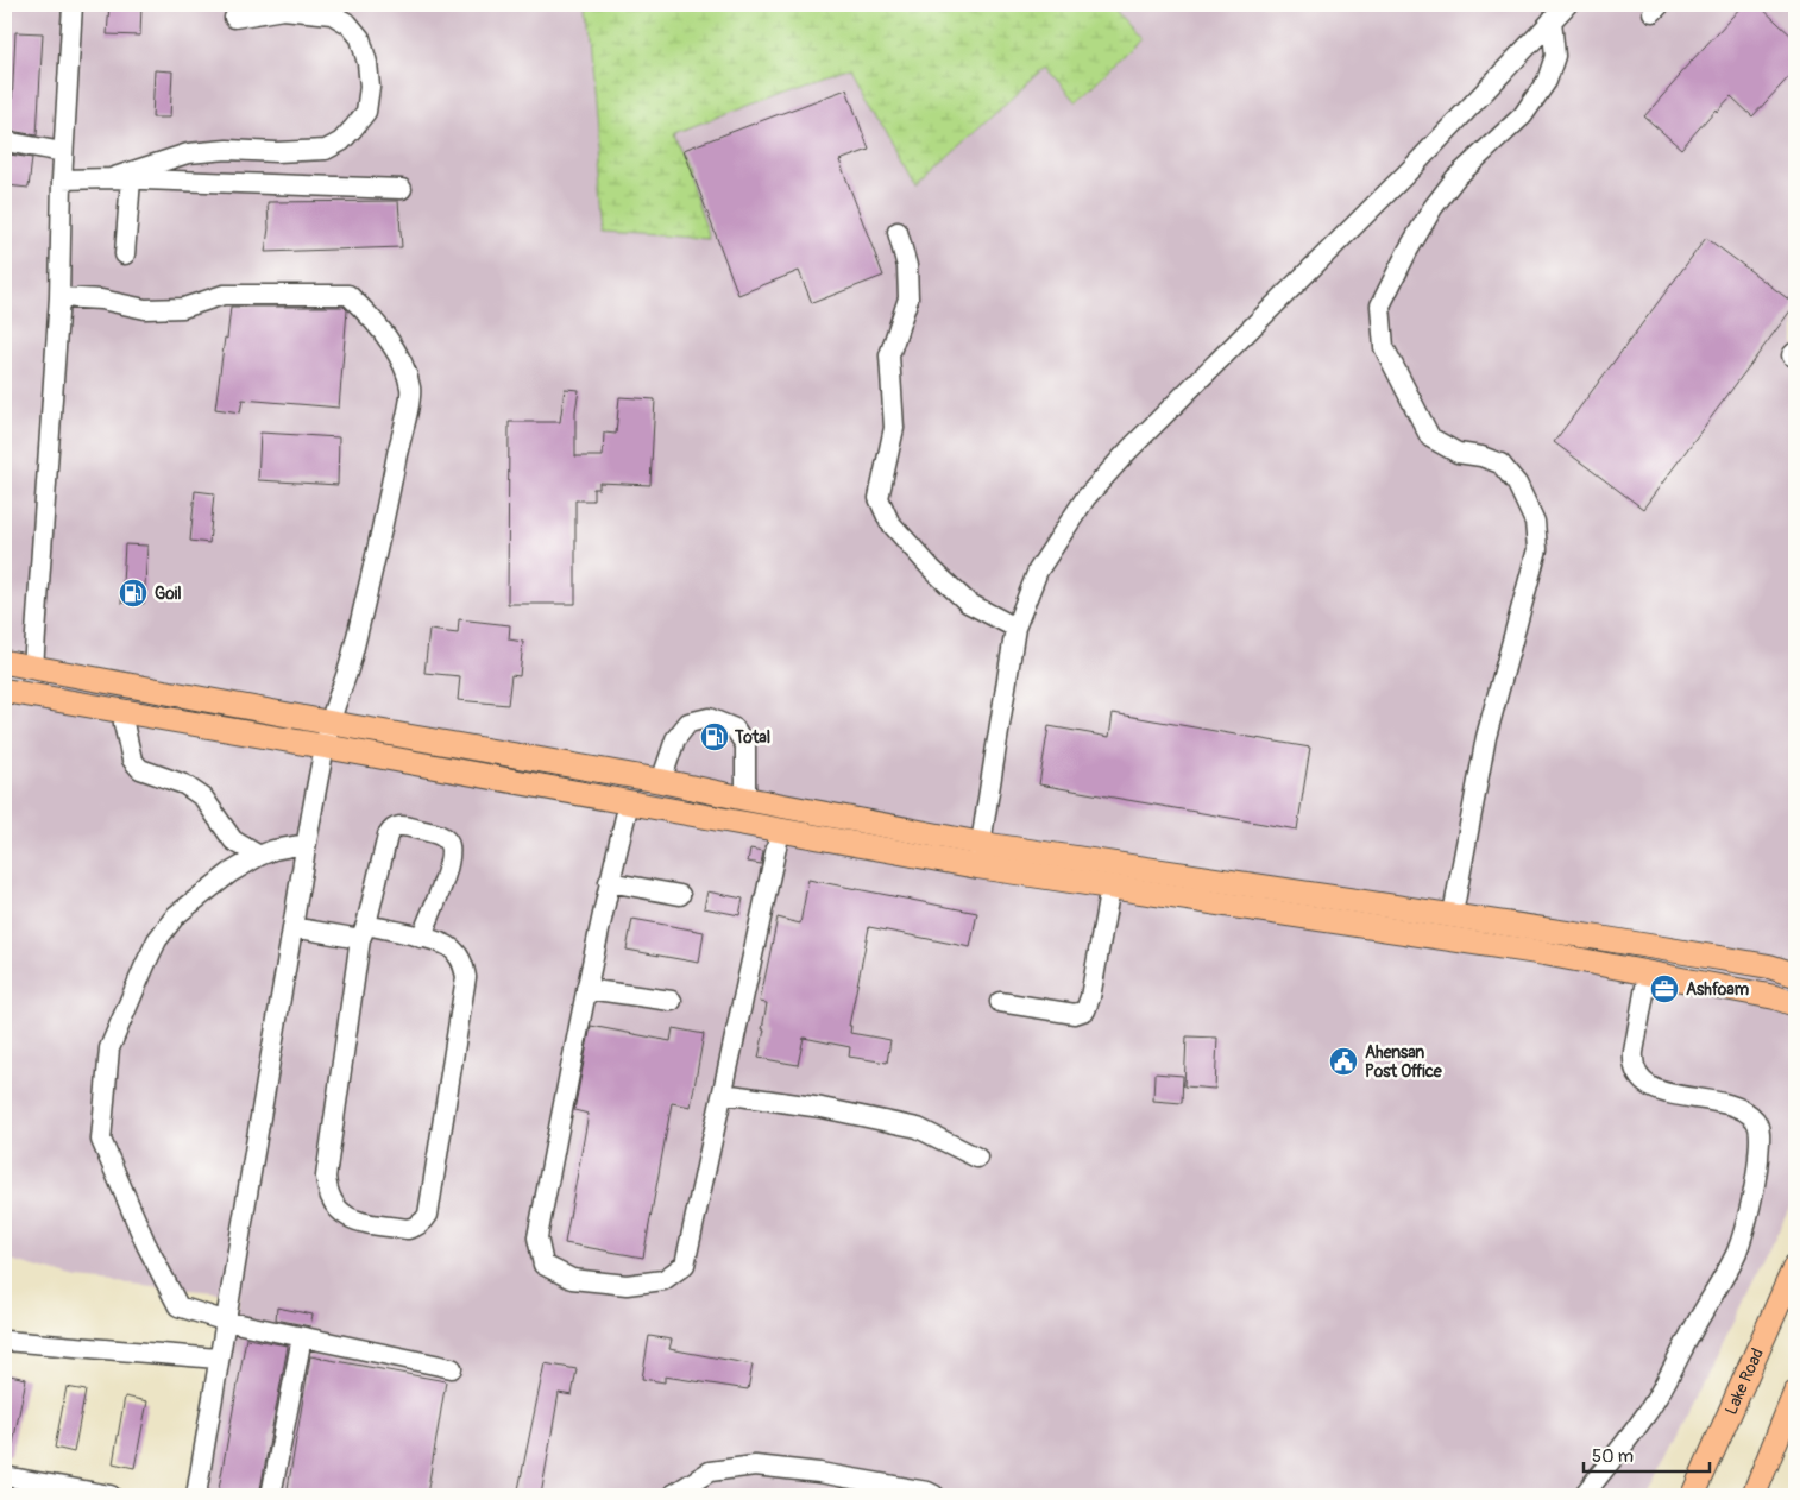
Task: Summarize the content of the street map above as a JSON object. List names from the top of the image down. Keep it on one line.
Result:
{"streets":{"main road":["Lake Road"]},"places":{"fuel station":["Goil","Total"],"office":["Ashfoam"],"public building":["Ahensan Post Office"]},"scale_bar":"50 m"}
